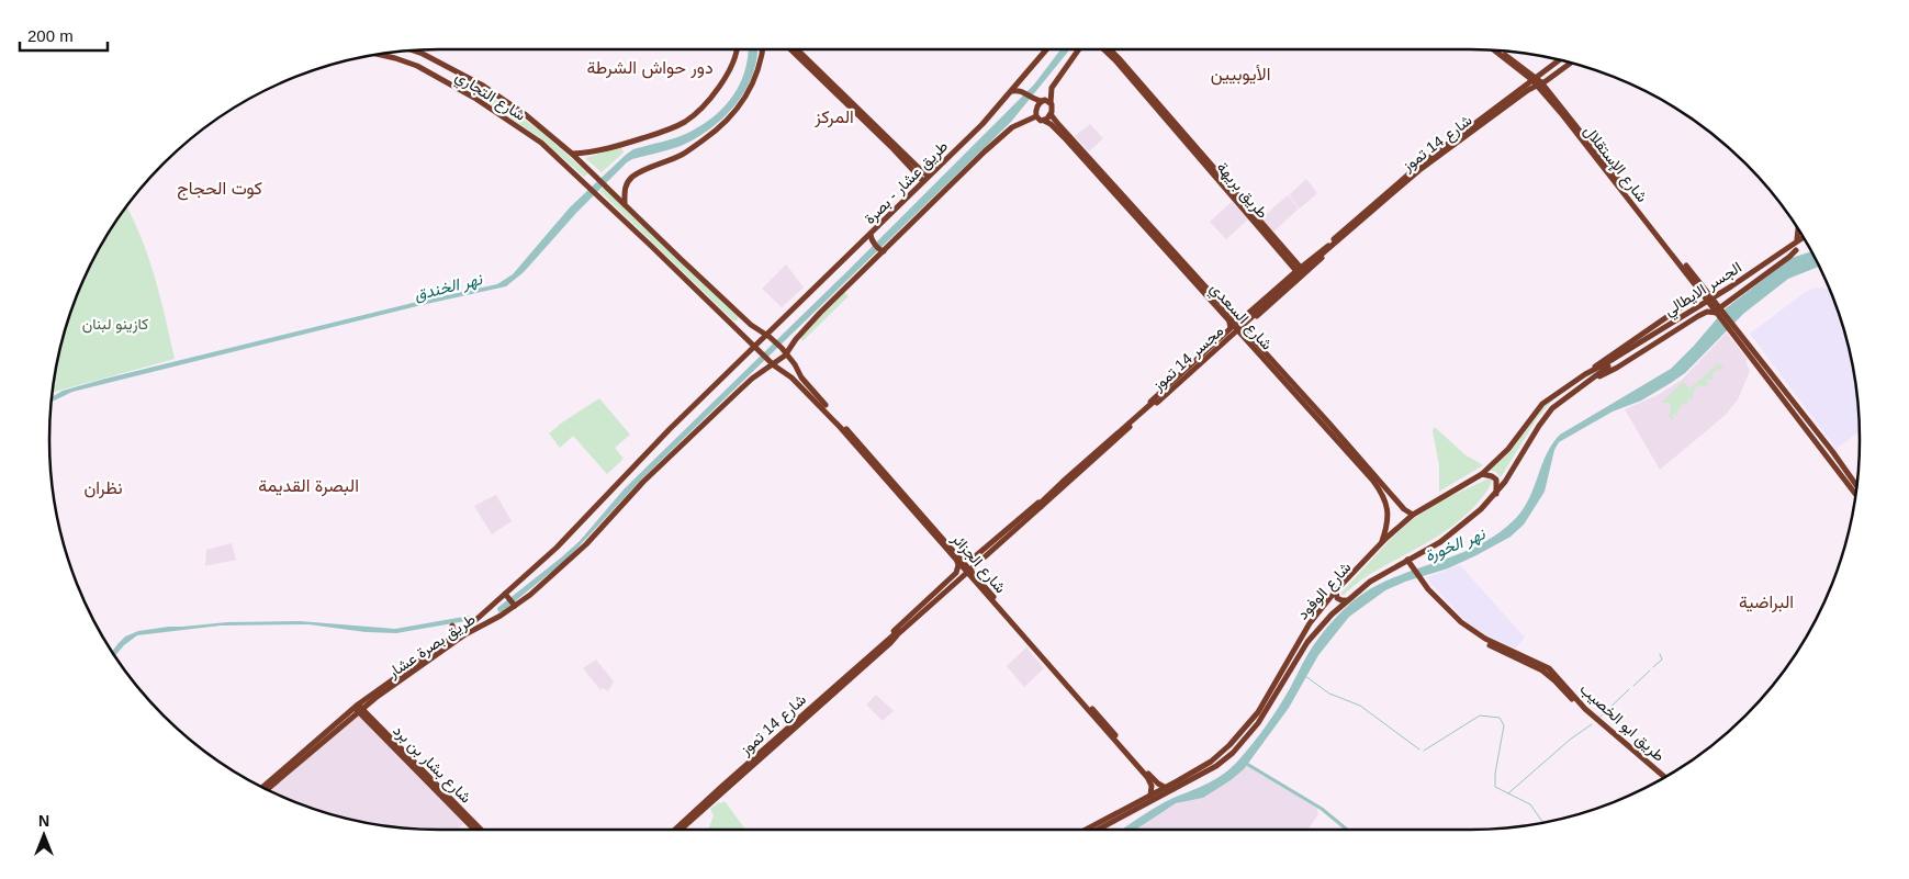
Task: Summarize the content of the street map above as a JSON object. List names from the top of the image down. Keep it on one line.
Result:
{"streets":{"main road":["شارع التجاري","شارع 14 تموز","شارع الإستقلال","طريق عشار - بصرة","طريق بريهة","الجسر الايطالي","شارع السعدي","مجسر 14 تموز","شارع الجزائر","شارع الوفود","طريق بصرة عشار","طريق ابو الخصيب","شارع بشار بن برد"]},"crossings":[["شارع 14 تموز","شارع الإستقلال"],["شارع 14 تموز","مجسر 14 تموز"],["طريق عشار - بصرة","طريق بصرة عشار"],["طريق عشار - بصرة","شارع بشار بن برد"],["الجسر الايطالي","شارع الوفود"],["شارع السعدي","شارع الوفود"],["شارع السعدي","طريق بصرة عشار"],["شارع الجزائر","شارع الوفود"],["شارع الجزائر","طريق بصرة عشار"],["شارع الوفود","طريق ابو الخصيب"],["طريق بصرة عشار","شارع بشار بن برد"]],"districts":["دور حواش الشرطة","الأيوبيين","المركز","كوت الحجاج","البصرة القديمة","نظران","البراضية"],"water":["نهر الخندق","نهر الخورة"],"parks":["كازينو لبنان"],"scale_bar":"200 m","north":"top"}
